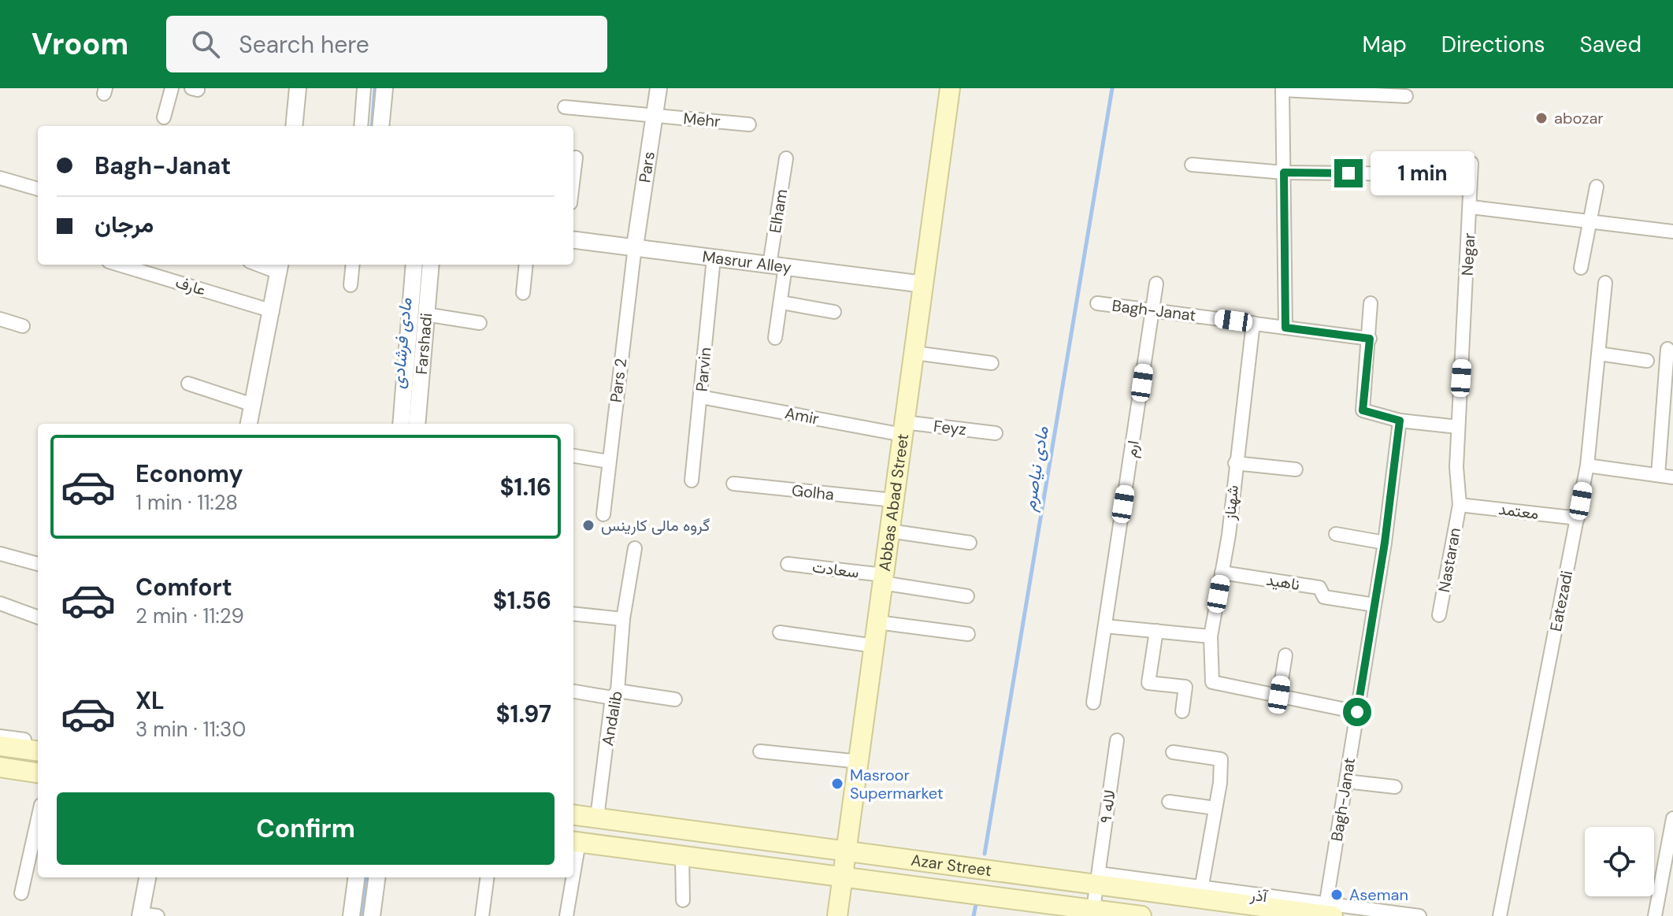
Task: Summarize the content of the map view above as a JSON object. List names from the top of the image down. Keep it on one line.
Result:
{"streets":{"main road":["Abbas Abad Street","Azar Street"],"street":["Mehr","Pars","Elham","Negar","Masrur Alley","عارف","Bagh-Janat","Farshadi","Parvin","Pars 2","Amir","Feyz","ارم","Golha","شهناز","معتمد","Nastaran","سعادت","ناهید","Eatezadi","Andalib","۹ لاله"]},"crossings":[["Mehr","Pars"],["Pars","Masrur Alley"],["Pars","Pars 2"],["Elham","Masrur Alley"],["Negar","معتمد"],["Negar","Nastaran"],["Masrur Alley","Parvin"],["Masrur Alley","Pars 2"],["Masrur Alley","Abbas Abad Street"],["Bagh-Janat","ارم"],["Bagh-Janat","شهناز"],["Bagh-Janat","ناهید"],["Bagh-Janat","Azar Street"],["Parvin","Amir"],["Amir","Feyz"],["Amir","Abbas Abad Street"],["Feyz","Abbas Abad Street"],["Golha","Abbas Abad Street"],["Abbas Abad Street","سعادت"],["Abbas Abad Street","Azar Street"],["شهناز","ناهید"],["معتمد","Nastaran"],["معتمد","Eatezadi"],["Andalib","Azar Street"],["۹ لاله","Azar Street"]],"water":["مادی فرشادی","مادی نیاصرم"],"places":["abozar","گروه مالی کارینس","Masroor Supermarket","Aseman"],"page":{"header":"Vroom","search":"Search here","nav":["Map","Directions","Saved"],"banner":["Bagh-Janat","مرجان"],"bubble":"1 min","list":[{"name":"Economy","note":"1 min · 11:28","value":"$1.16"},{"name":"Comfort","note":"2 min · 11:29","value":"$1.56"},{"name":"XL","note":"3 min · 11:30","value":"$1.97"}],"buttons":"Confirm"}}
